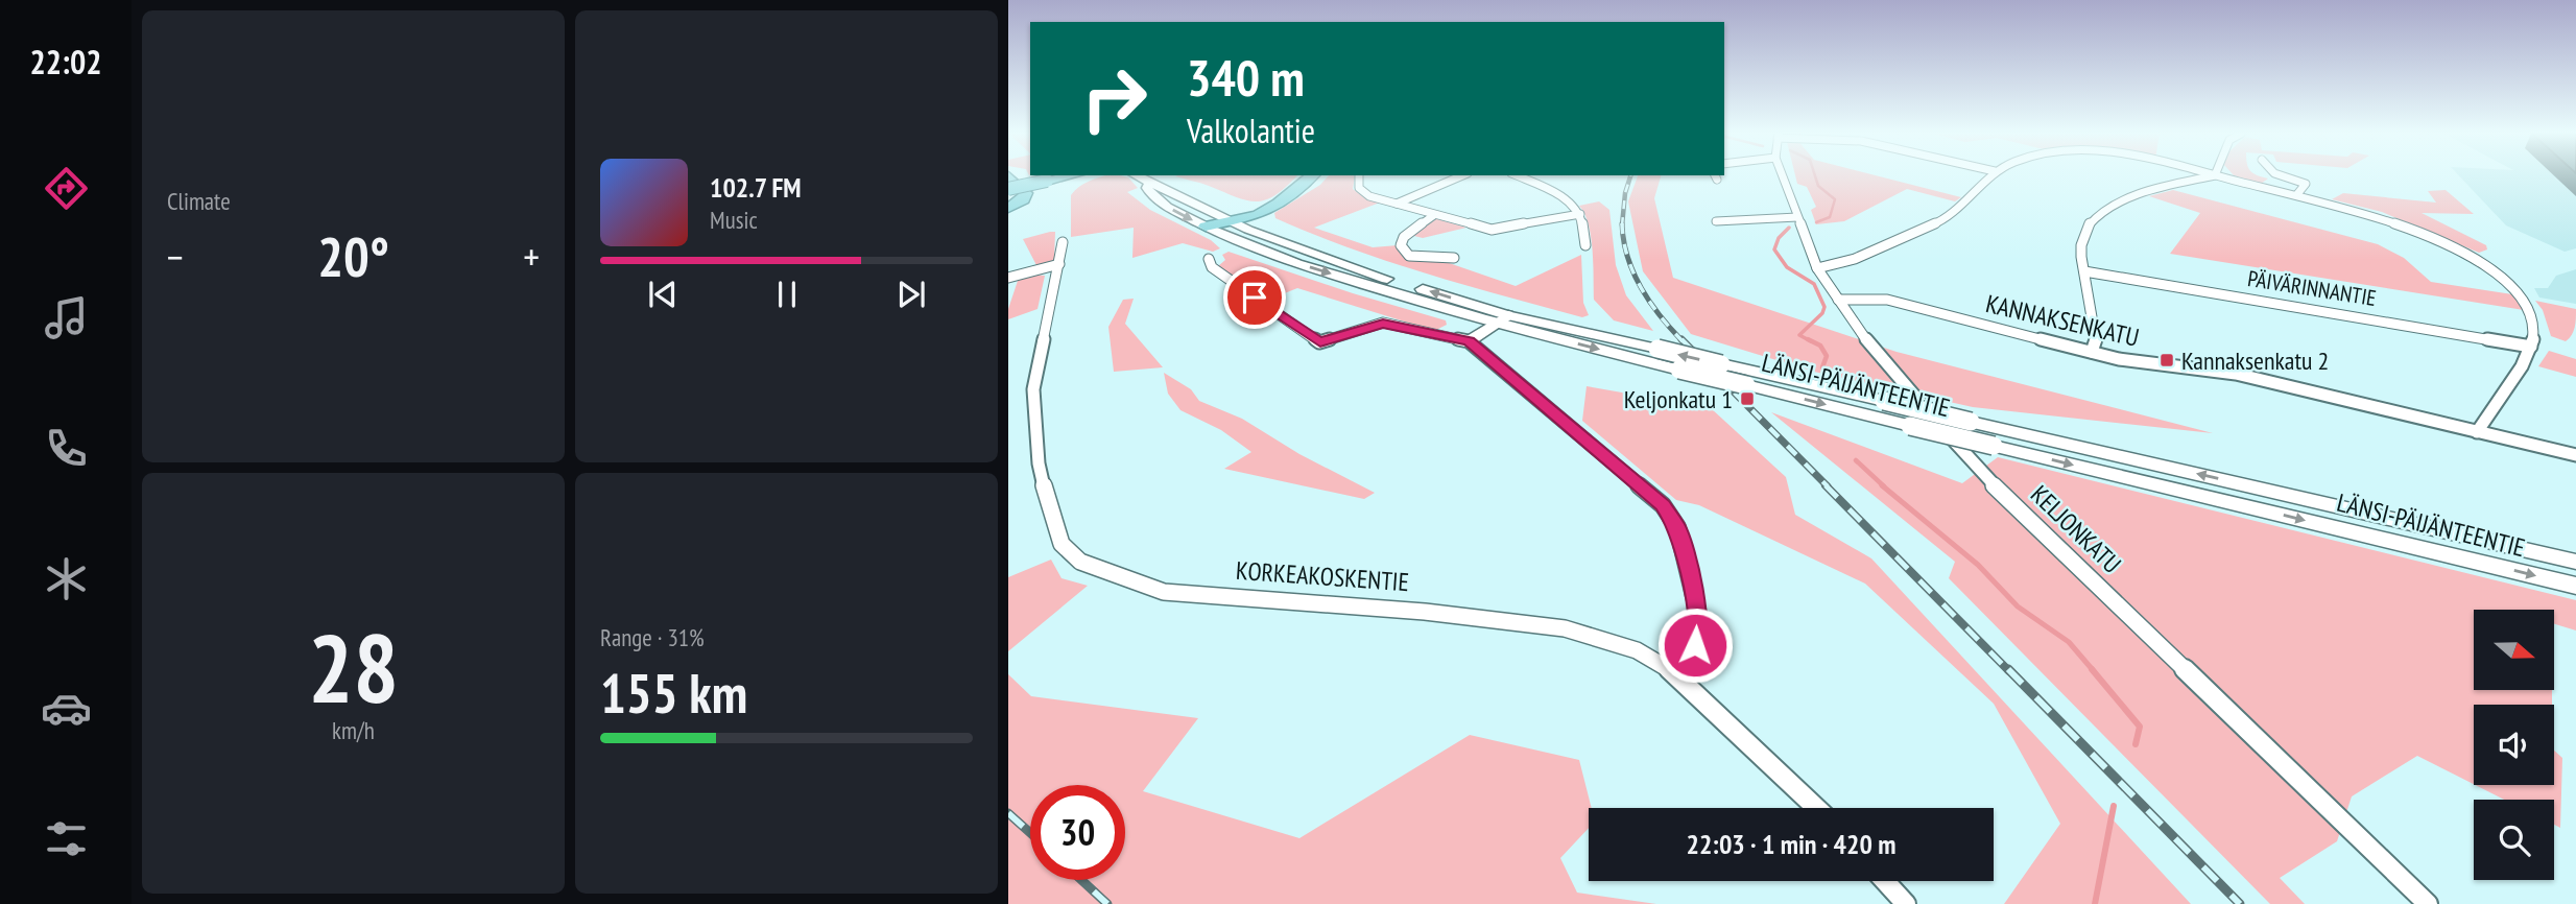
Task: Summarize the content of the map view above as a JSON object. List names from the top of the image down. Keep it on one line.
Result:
{"streets":{"main road":["LÄNSI-PÄIJÄNTEENTIE"],"street":["PÄIVÄRINNANTIE","KANNAKSENKATU","KELJONKATU","KORKEAKOSKENTIE"]},"crossings":[["KANNAKSENKATU","KELJONKATU"]],"places":{"transit":["Kannaksenkatu 2","Keljonkatu 1"]},"north":"right","page":{"tabs":"22:02","tile":["Climate",["28","km/h"],["Range · 31%","155 km"]],"turn":["340 m","Valkolantie"],"song":["102.7 FM","Music"],"heat":["−","20°","+"],"limit":"30","trip":"22:03 · 1 min · 420 m"}}
